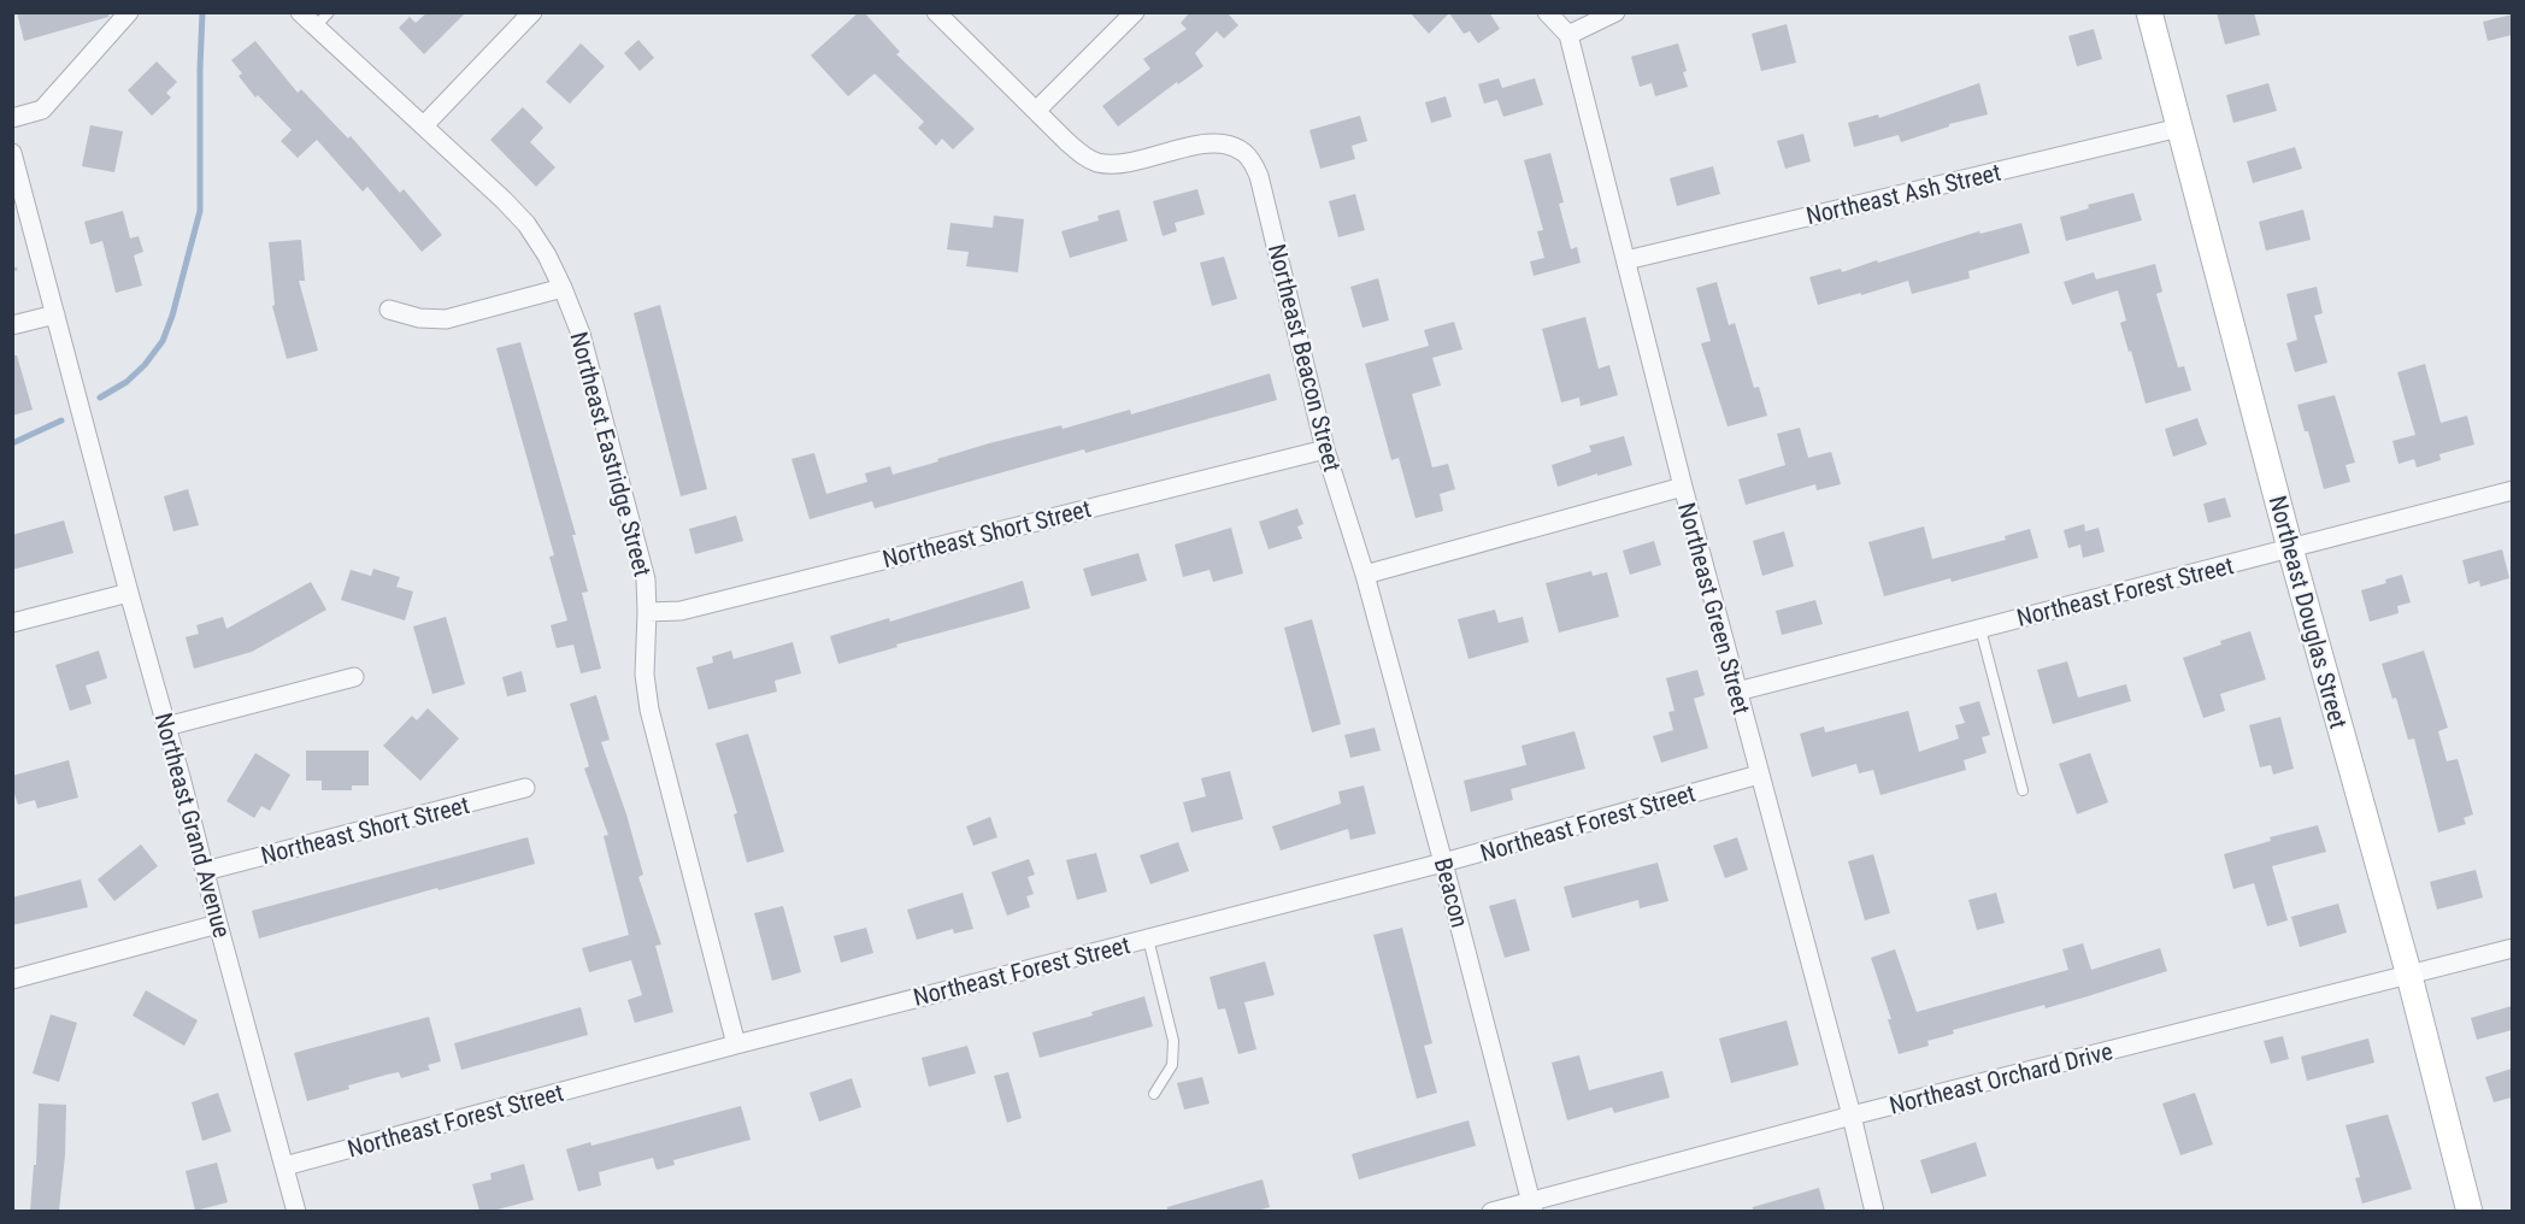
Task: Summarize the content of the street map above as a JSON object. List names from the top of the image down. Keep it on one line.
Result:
{"streets":{"main road":["Northeast Douglas Street"],"street":["Northeast Ash Street","Northeast Beacon Street","Northeast Eastridge Street","Northeast Short Street","Northeast Forest Street","Northeast Green Street","Northeast Grand Avenue","Beacon","Northeast Orchard Drive"]},"crossings":[["Northeast Ash Street","Northeast Green Street"],["Northeast Ash Street","Northeast Douglas Street"],["Northeast Beacon Street","Northeast Short Street"],["Northeast Beacon Street","Beacon"],["Northeast Eastridge Street","Northeast Short Street"],["Northeast Eastridge Street","Northeast Forest Street"],["Northeast Short Street","Northeast Grand Avenue"],["Northeast Forest Street","Northeast Green Street"],["Northeast Forest Street","Northeast Douglas Street"],["Northeast Forest Street","Northeast Grand Avenue"],["Northeast Forest Street","Beacon"],["Northeast Green Street","Northeast Orchard Drive"],["Northeast Douglas Street","Northeast Orchard Drive"],["Beacon","Northeast Orchard Drive"]]}
